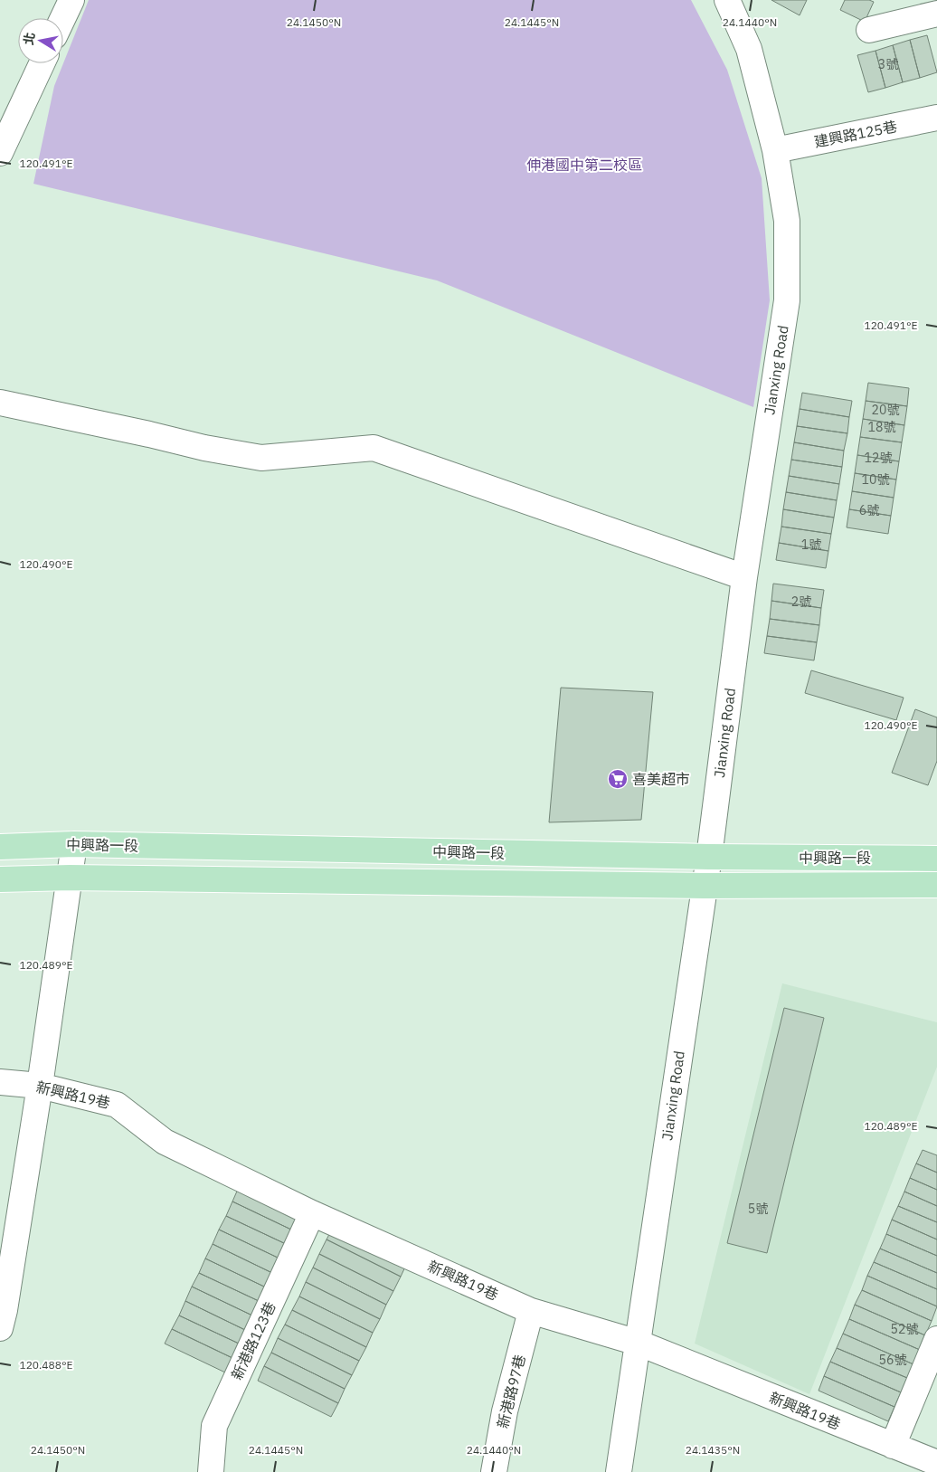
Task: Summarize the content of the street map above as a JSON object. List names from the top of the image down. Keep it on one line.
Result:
{"streets":{"main road":["中興路一段"],"street":["建興路125巷","Jianxing Road","新興路19巷","新港路123巷","新港路97巷"]},"crossings":[["建興路125巷","Jianxing Road"],["Jianxing Road","中興路一段"],["Jianxing Road","新興路19巷"],["新興路19巷","新港路123巷"],["新興路19巷","新港路97巷"]],"parks":["伸港國中第二校區"],"places":{"supermarket":["喜美超市"]},"house_numbers":["3號","20號","18號","12號","10號","6號","1號","2號","5號","52號","56號"],"north":"left","coordinates":["24.1450°N","24.1445°N","24.1440°N","120.491°E","120.490°E","120.489°E","120.488°E","24.1435°N"]}
